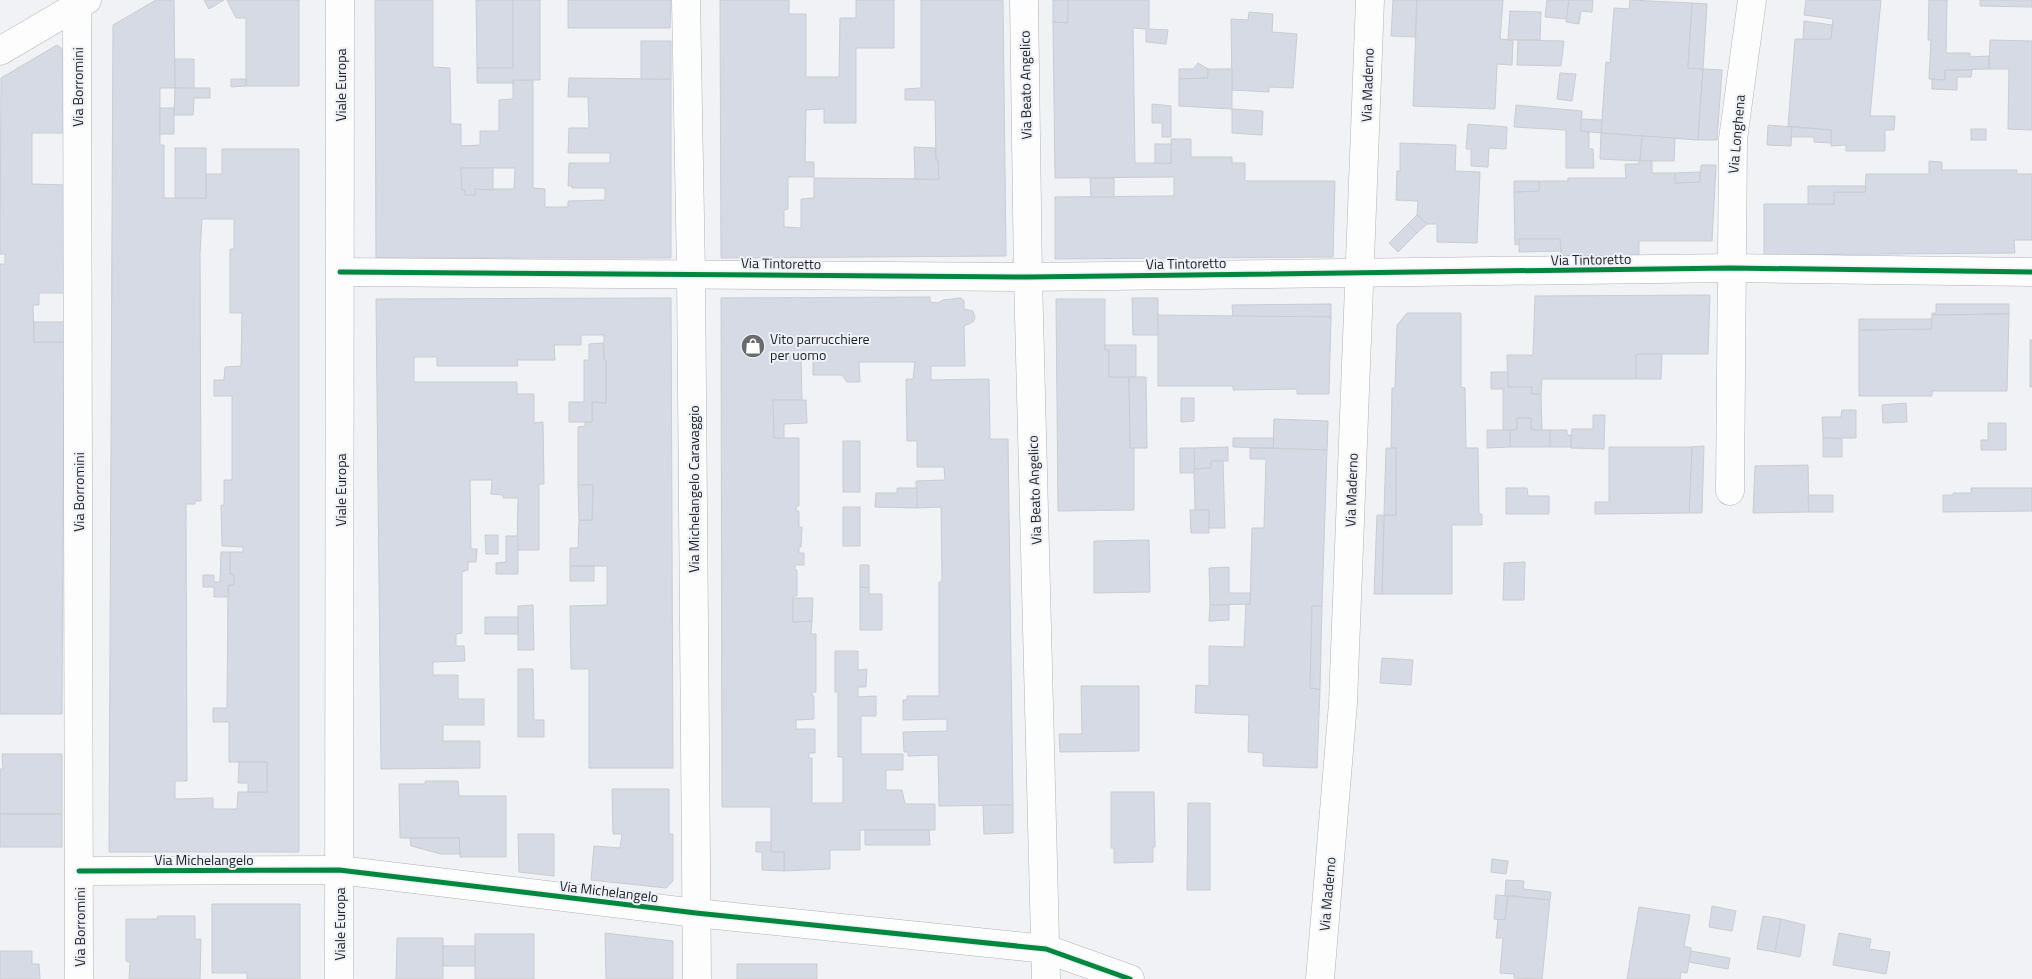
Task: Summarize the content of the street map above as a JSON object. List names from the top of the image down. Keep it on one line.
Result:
{"streets":{"street":["Viale Europa","Via Beato Angelico","Via Maderno","Via Borromini","Via Longhena","Via Tintoretto","Via Michelangelo Caravaggio","Via Michelangelo"]},"crossings":[["Viale Europa","Via Tintoretto"],["Viale Europa","Via Michelangelo"],["Via Beato Angelico","Via Tintoretto"],["Via Beato Angelico","Via Michelangelo"],["Via Maderno","Via Tintoretto"],["Via Borromini","Via Michelangelo"],["Via Longhena","Via Tintoretto"],["Via Tintoretto","Via Michelangelo Caravaggio"],["Via Michelangelo Caravaggio","Via Michelangelo"]],"places":{"shop":["Vito parrucchiere per uomo"]}}
